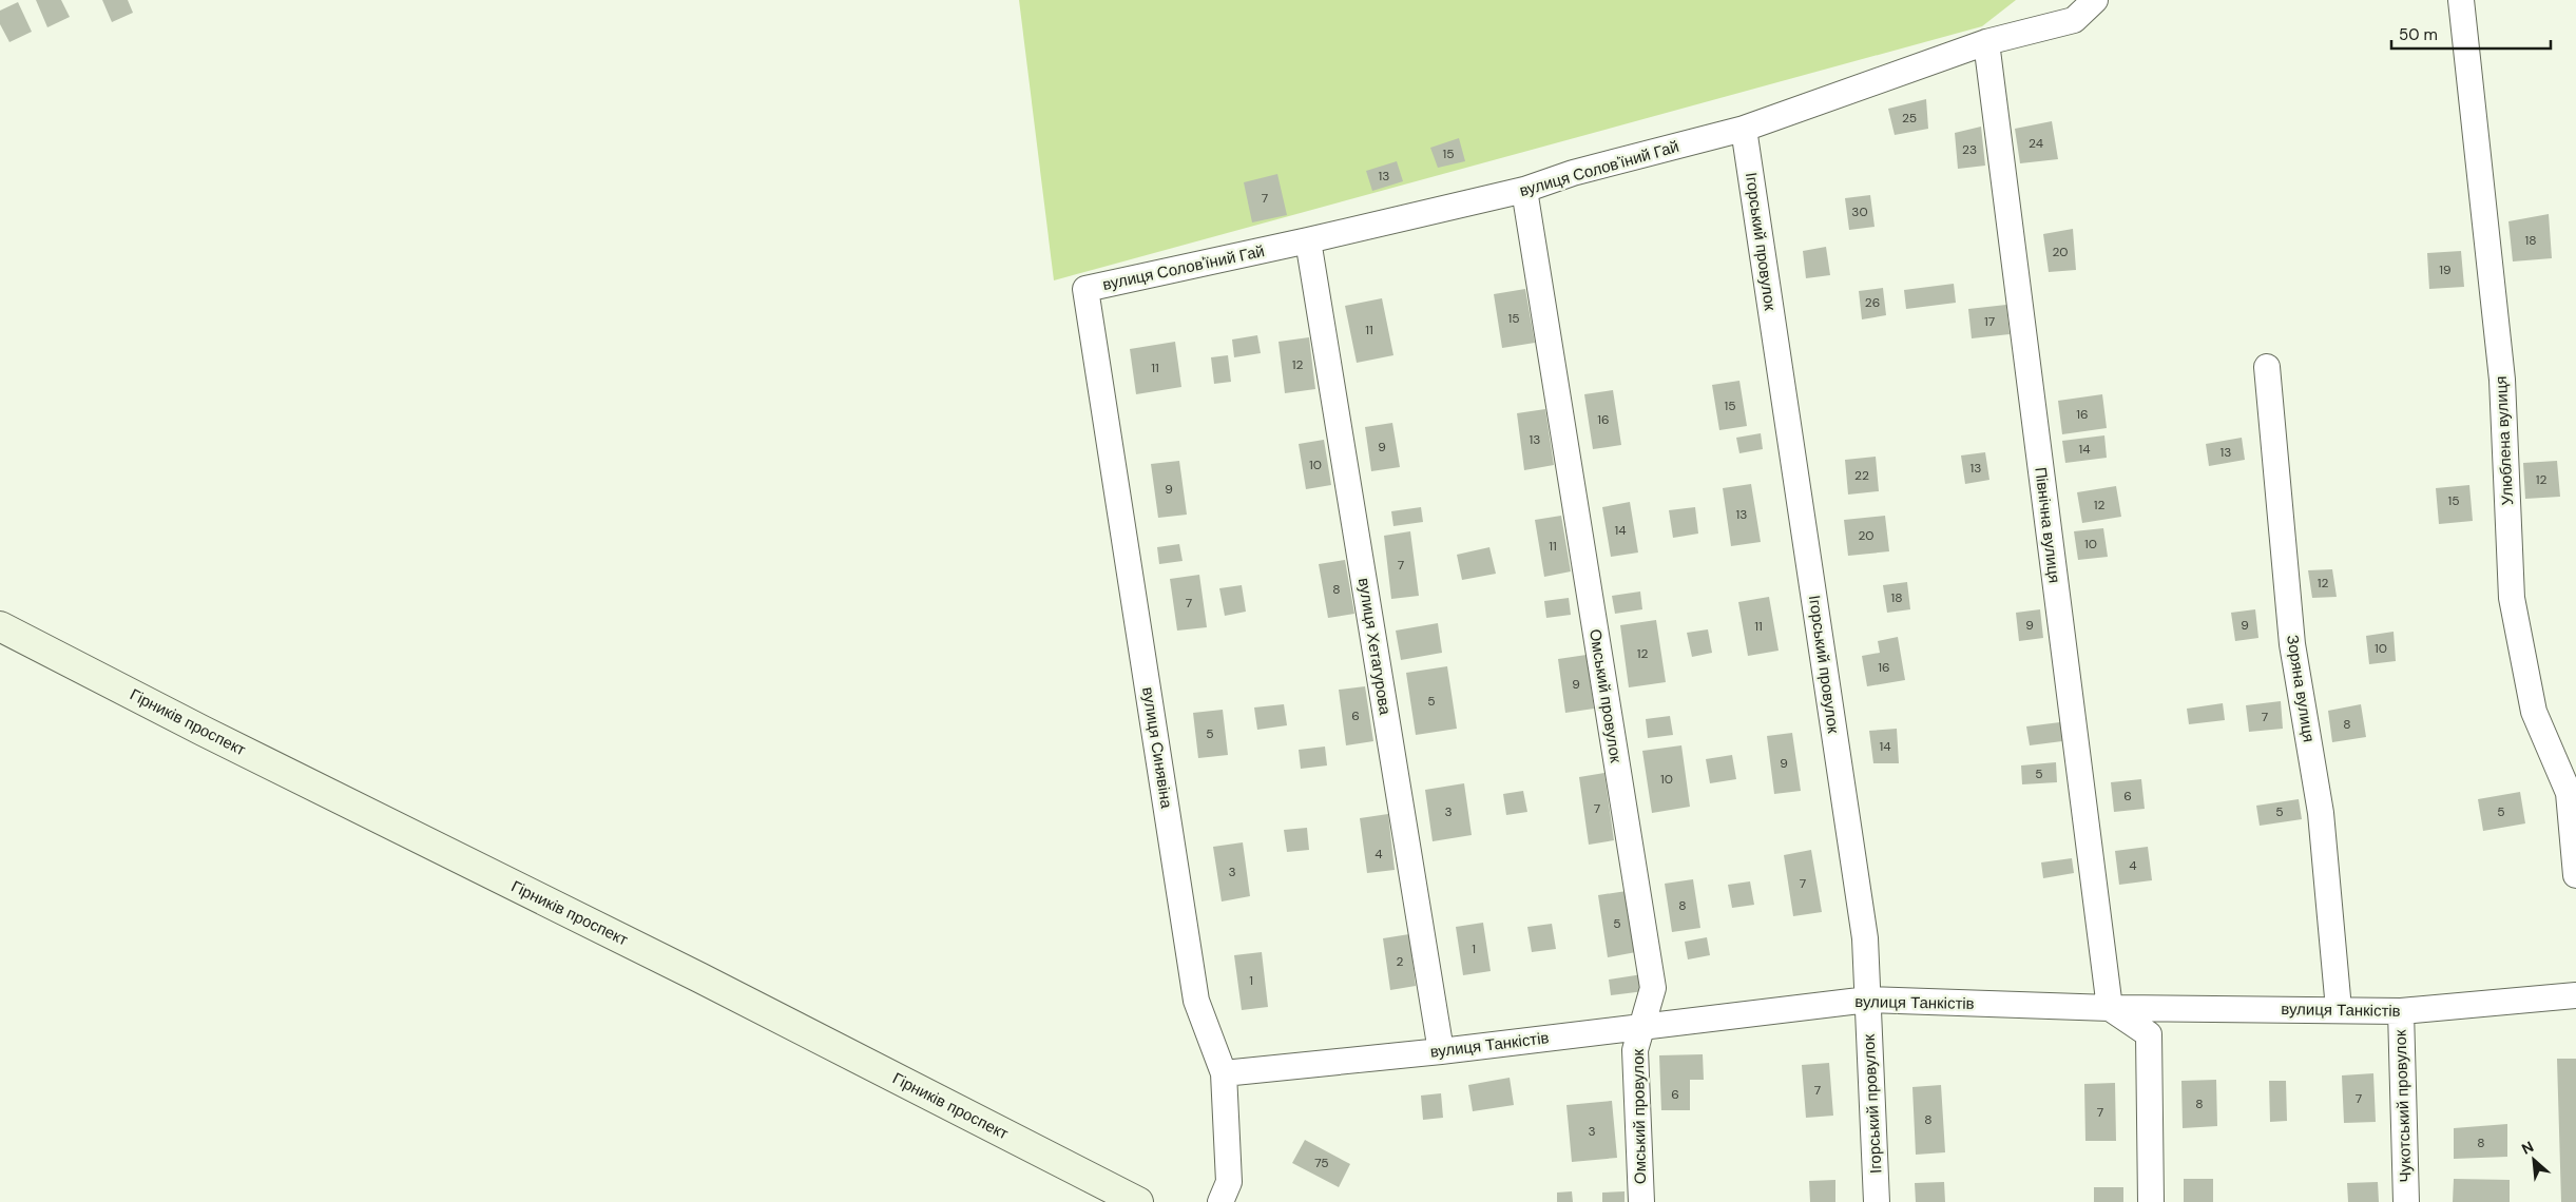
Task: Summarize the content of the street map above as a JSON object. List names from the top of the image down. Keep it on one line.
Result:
{"streets":{"main road":["Гірників проспект"],"street":["вулиця Солов'їний Гай","Ігорський провулок","Улюблена вулиця","Північна вулиця","вулиця Хетагурова","Зоряна вулиця","Омський провулок","вулиця Синявіна","вулиця Танкістів","Чукотський провулок"]},"crossings":[["вулиця Солов'їний Гай","Ігорський провулок"],["вулиця Солов'їний Гай","Північна вулиця"],["вулиця Солов'їний Гай","вулиця Хетагурова"],["вулиця Солов'їний Гай","Омський провулок"],["вулиця Солов'їний Гай","вулиця Синявіна"],["Ігорський провулок","вулиця Танкістів"],["Північна вулиця","вулиця Танкістів"],["вулиця Хетагурова","вулиця Танкістів"],["Зоряна вулиця","вулиця Танкістів"],["Омський провулок","вулиця Танкістів"],["вулиця Синявіна","вулиця Танкістів"],["вулиця Танкістів","Чукотський провулок"]],"house_numbers":["25","24","23","15","13","7","30","18","20","19","26","15","17","11","12","11","15","16","16","13","9","14","13","10","13","22","12","9","15","12","13","14","20","10","11","7","12","8","18","7","9","9","11","10","12","16","9","5","6","7","8","5","14","9","5","10","6","7","3","5","5","4","4","3","7","8","5","1","2","1","7","6","7","8","7","8","3","8","75"],"scale_bar":"50 m","north":"top left"}
